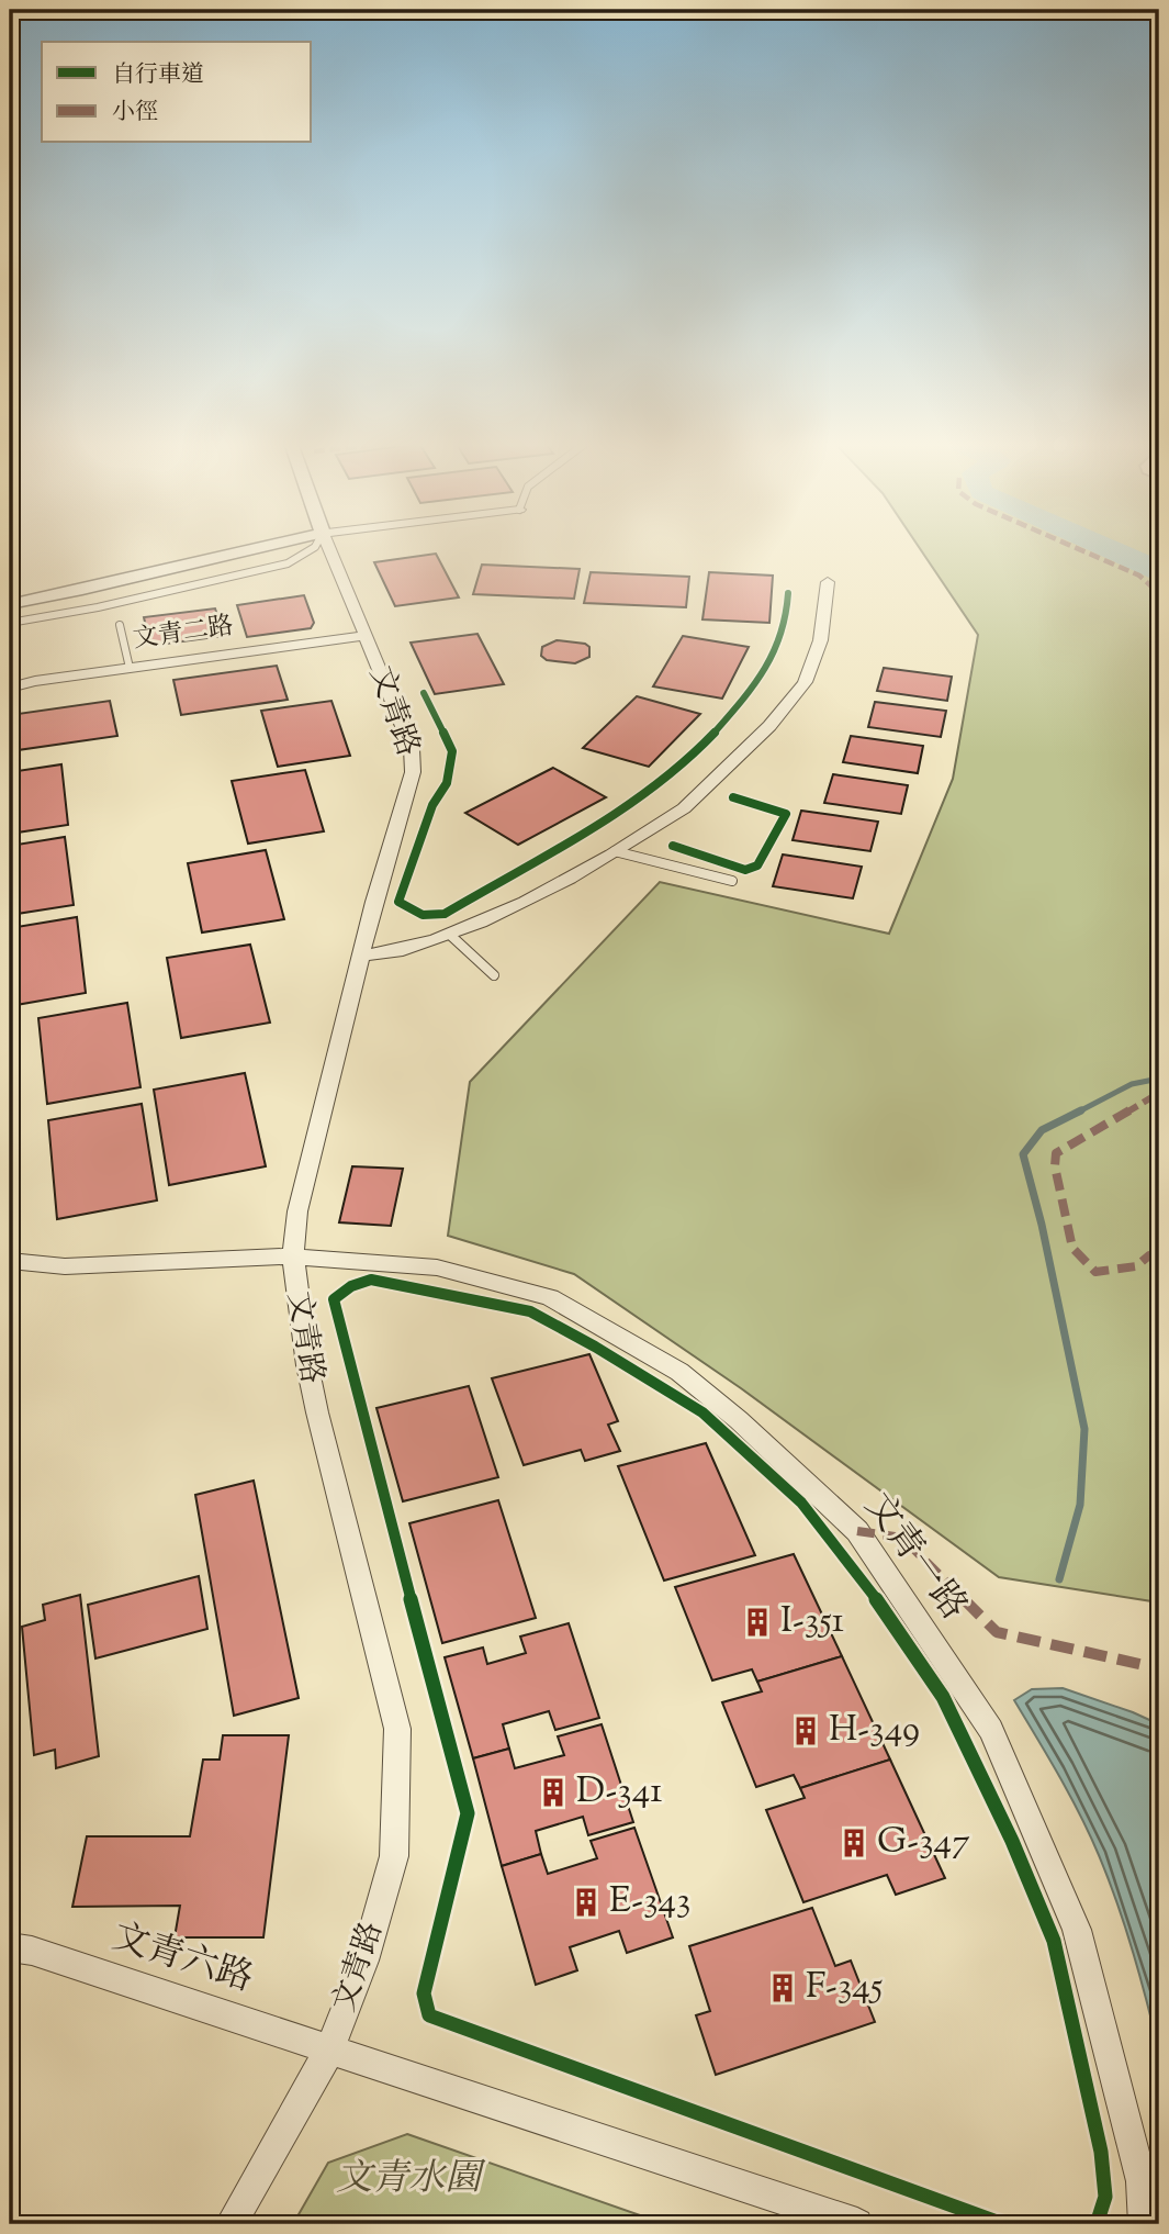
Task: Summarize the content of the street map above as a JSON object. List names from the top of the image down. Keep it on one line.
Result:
{"streets":{"street":["文青二路","文青路","文青一路","文青六路"]},"crossings":[["文青二路","文青路"],["文青路","文青一路"],["文青路","文青六路"]],"parks":["文青水園"],"places":{"building":["I-351","H-349","D-341","G-347","E-343","F-345"]},"legend":["自行車道","小徑"]}
